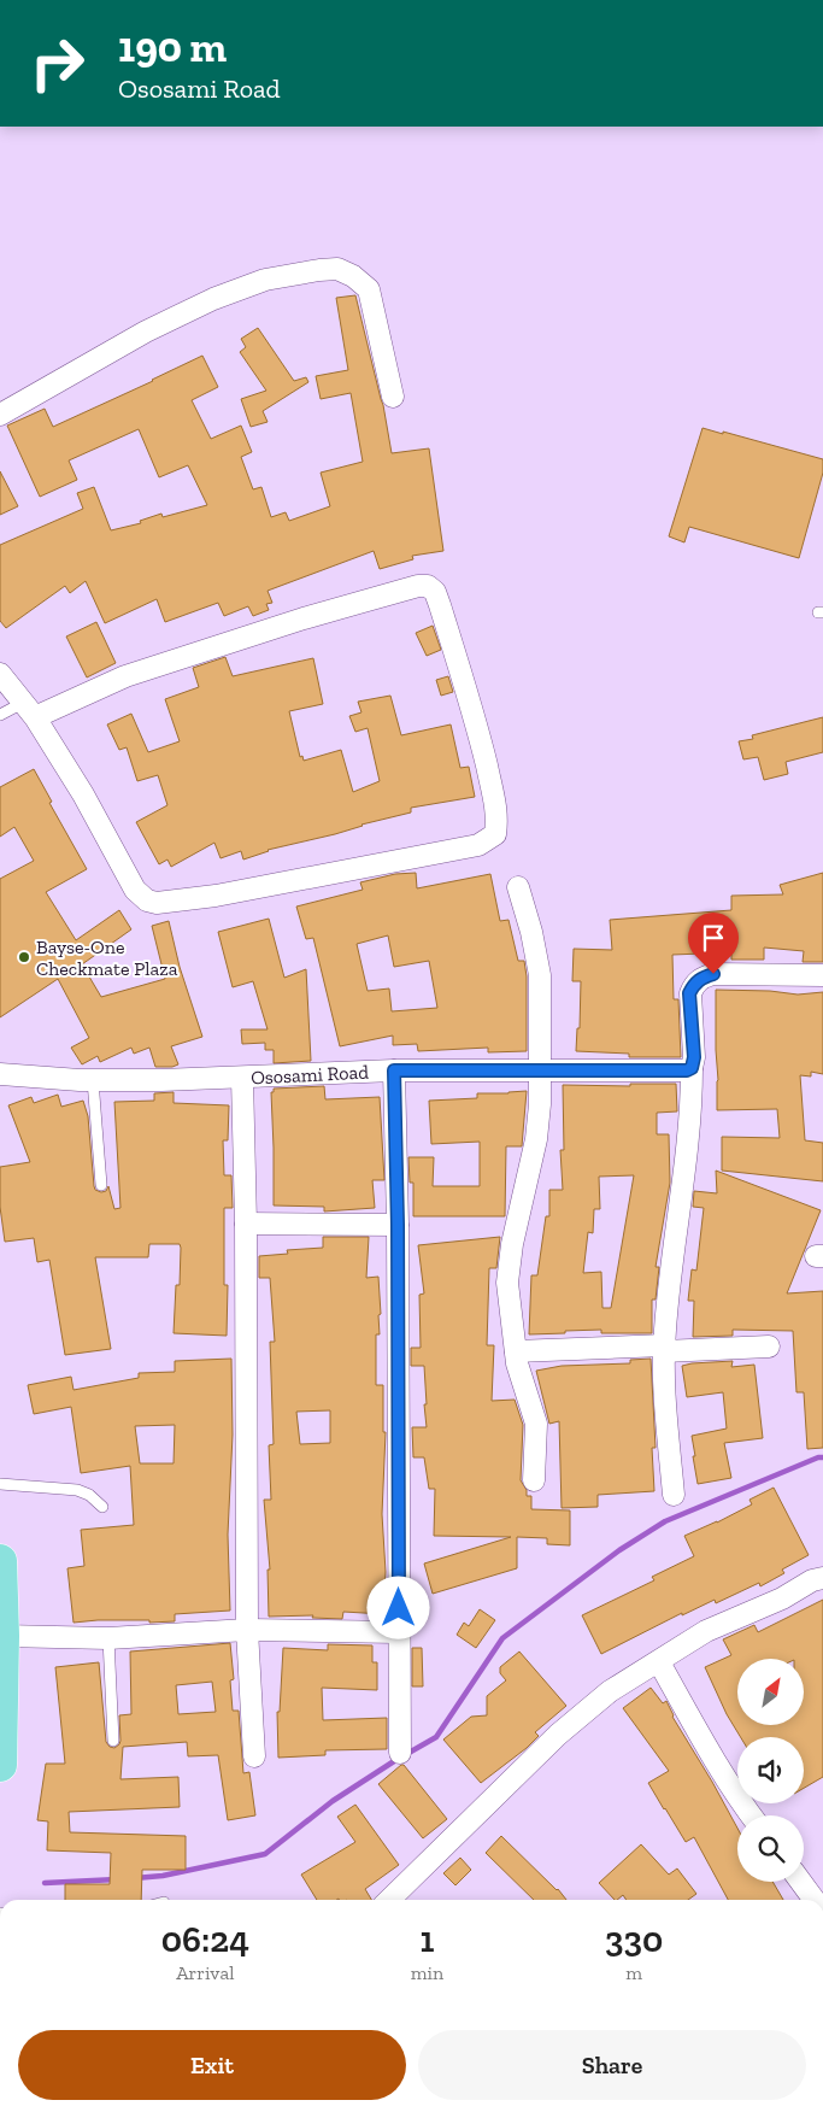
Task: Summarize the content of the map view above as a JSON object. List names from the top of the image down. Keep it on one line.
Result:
{"streets":{"street":["Ososami Road"]},"places":["Bayse-One Checkmate Plaza"],"north":"top right","page":{"turn":["190 m","Ososami Road"],"eta":["06:24","Arrival","1","min","330","m"],"buttons":["Exit","Share"]}}
